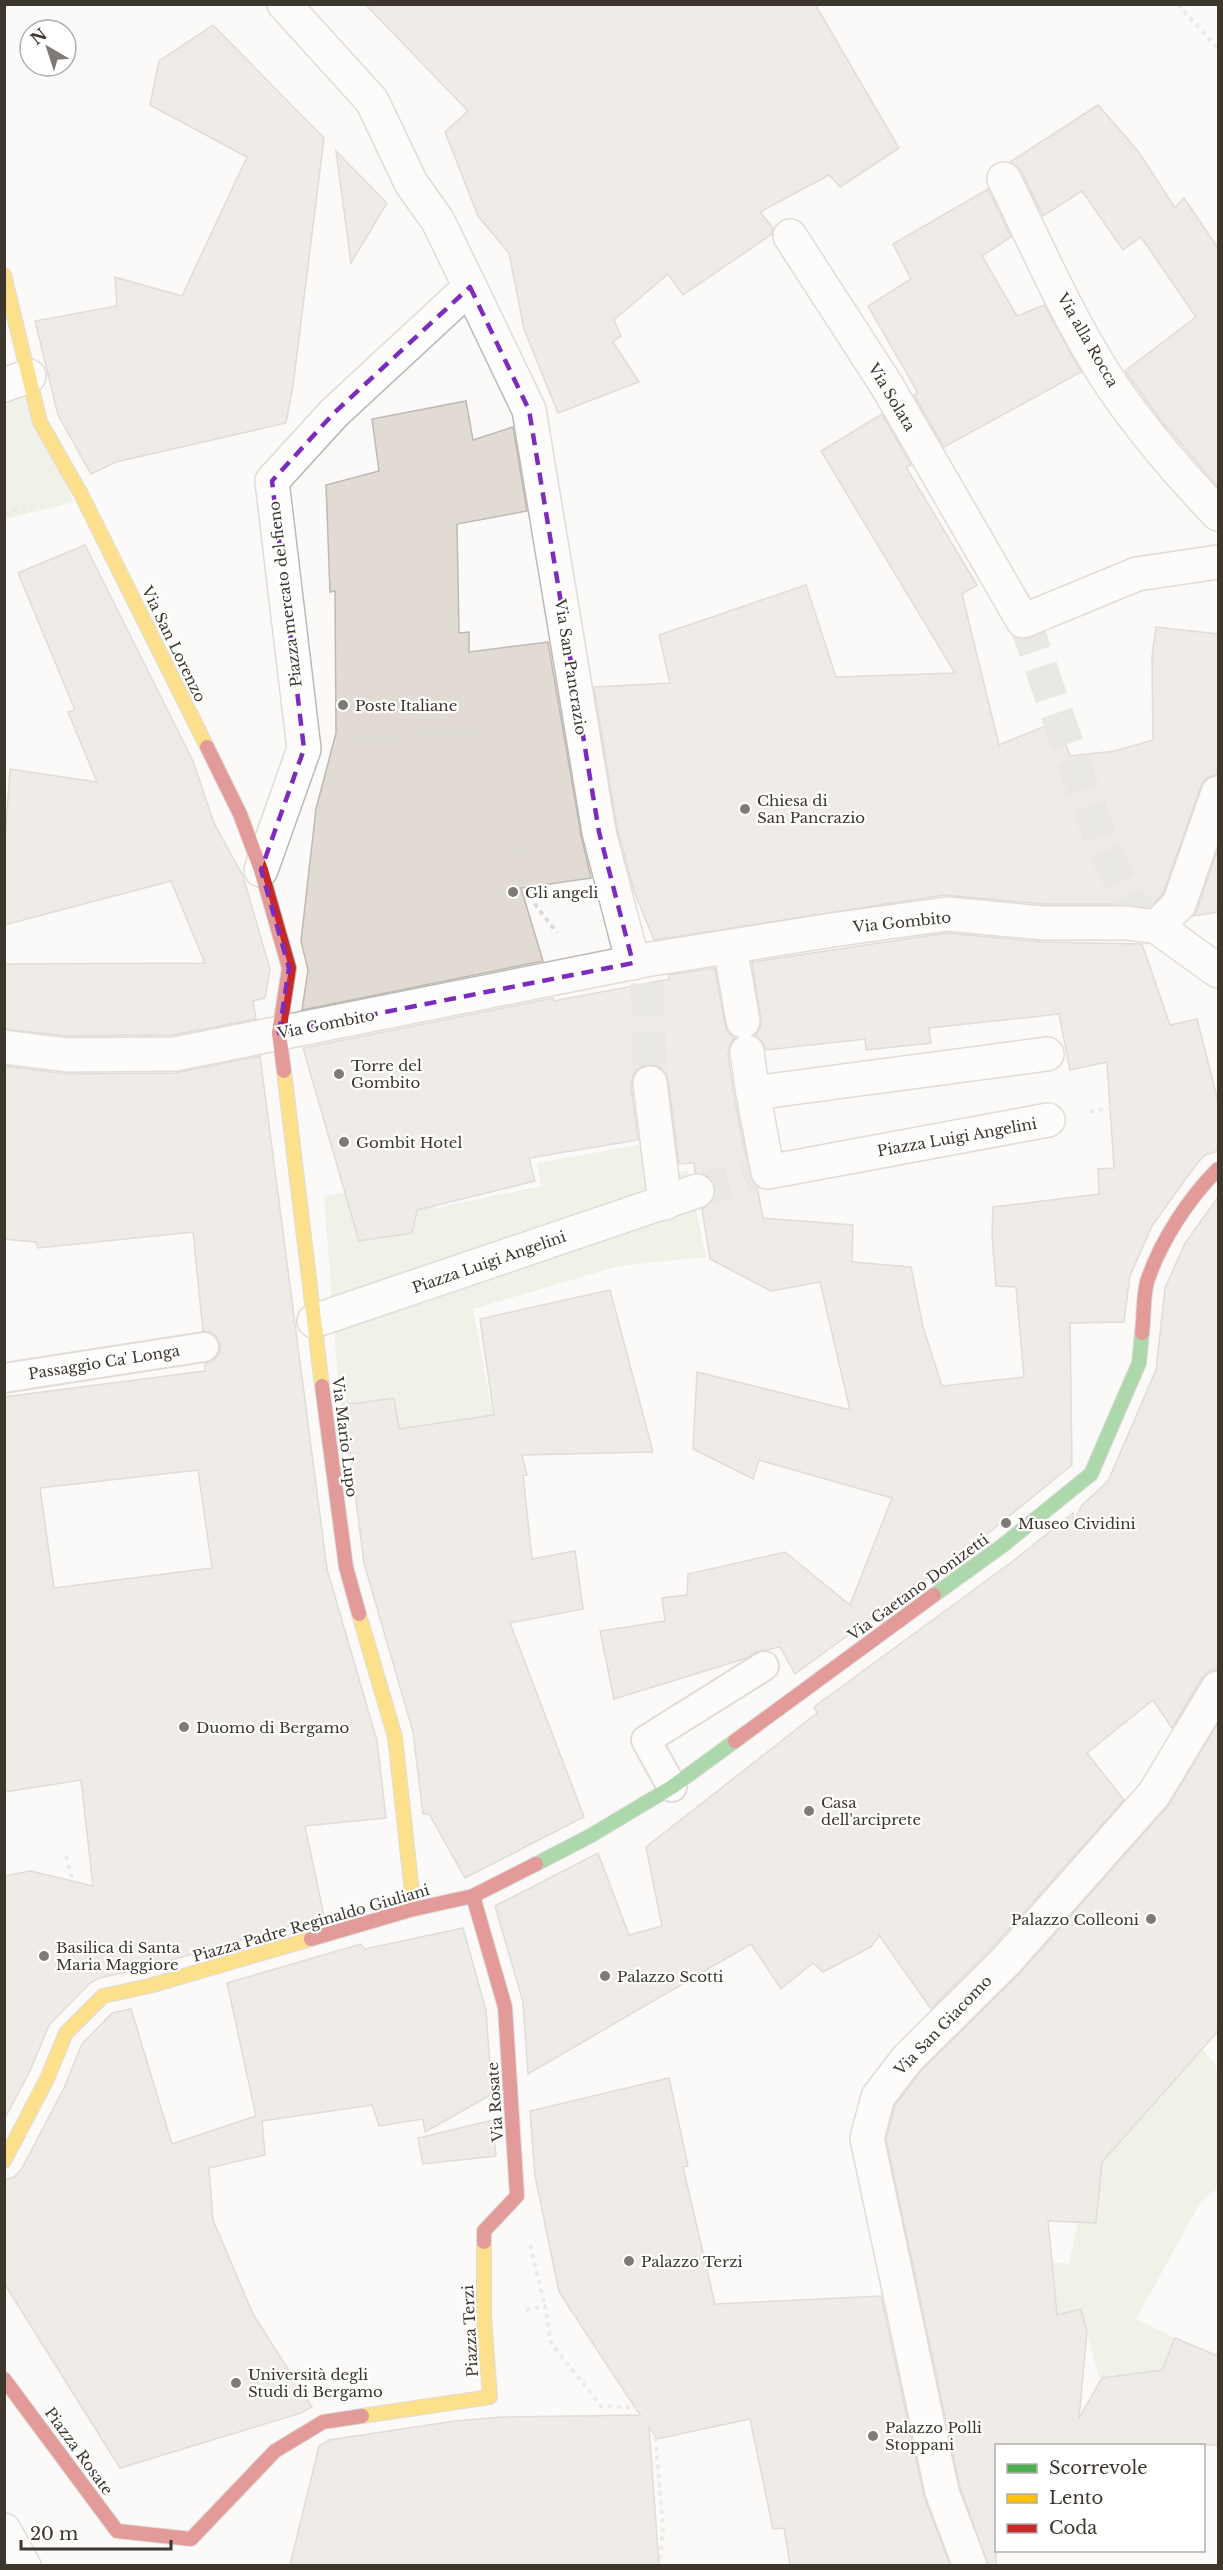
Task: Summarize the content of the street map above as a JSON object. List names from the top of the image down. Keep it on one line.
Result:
{"streets":{"street":["Via alla Rocca","Via Solata","Piazza mercato del fieno","Via San Lorenzo","Via San Pancrazio","Via Gombito","Piazza Luigi Angelini","Via Mario Lupo","Via Gaetano Donizetti","Piazza Padre Reginaldo Giuliani","Via San Giacomo","Via Rosate","Piazza Terzi","Piazza Rosate"],"lane":["Passaggio Ca' Longa"]},"crossings":[["Piazza mercato del fieno","Via San Lorenzo"],["Piazza mercato del fieno","Via San Pancrazio"],["Via San Lorenzo","Via Gombito"],["Via San Lorenzo","Via Mario Lupo"],["Via San Pancrazio","Via Gombito"],["Via Gombito","Piazza Luigi Angelini"],["Via Gombito","Via Mario Lupo"],["Piazza Luigi Angelini","Via Mario Lupo"],["Via Mario Lupo","Piazza Padre Reginaldo Giuliani"],["Via Gaetano Donizetti","Piazza Padre Reginaldo Giuliani"],["Via Gaetano Donizetti","Via Rosate"],["Piazza Padre Reginaldo Giuliani","Via Rosate"],["Via Rosate","Piazza Terzi"],["Piazza Terzi","Piazza Rosate"]],"places":["Poste Italiane","Chiesa di San Pancrazio","Gli angeli","Torre del Gombito","Gombit Hotel","Museo Cividini","Duomo di Bergamo","Casa dell'arciprete","Palazzo Colleoni","Basilica di Santa Maria Maggiore","Palazzo Scotti","Palazzo Terzi","Università degli Studi di Bergamo","Palazzo Polli Stoppani"],"legend":["Scorrevole","Lento","Coda"],"scale_bar":"20 m","north":"top left"}
